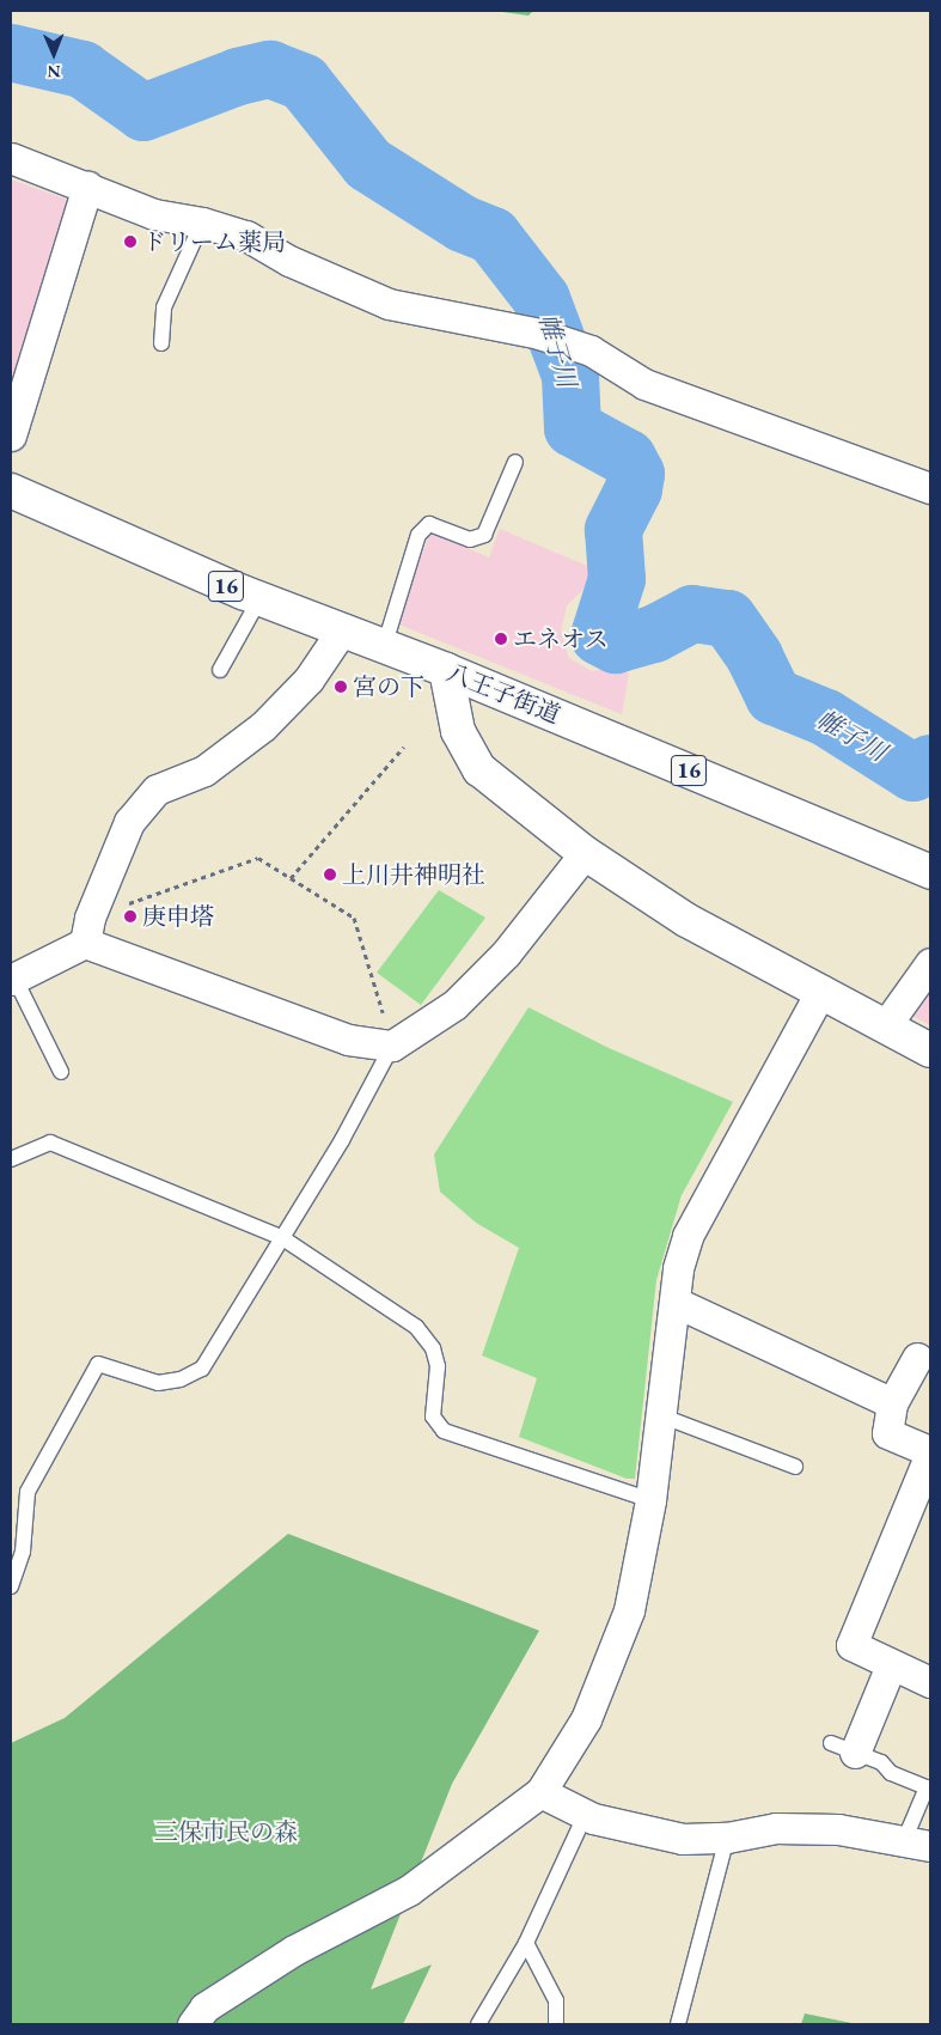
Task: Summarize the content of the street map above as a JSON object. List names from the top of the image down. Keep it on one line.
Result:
{"streets":{"main road":["16","八王子街道"]},"water":["帷子川"],"parks":["三保市民の森"],"places":["ドリーム薬局","エネオス","宮の下","上川井神明社","庚申塔"],"north":"bottom"}
